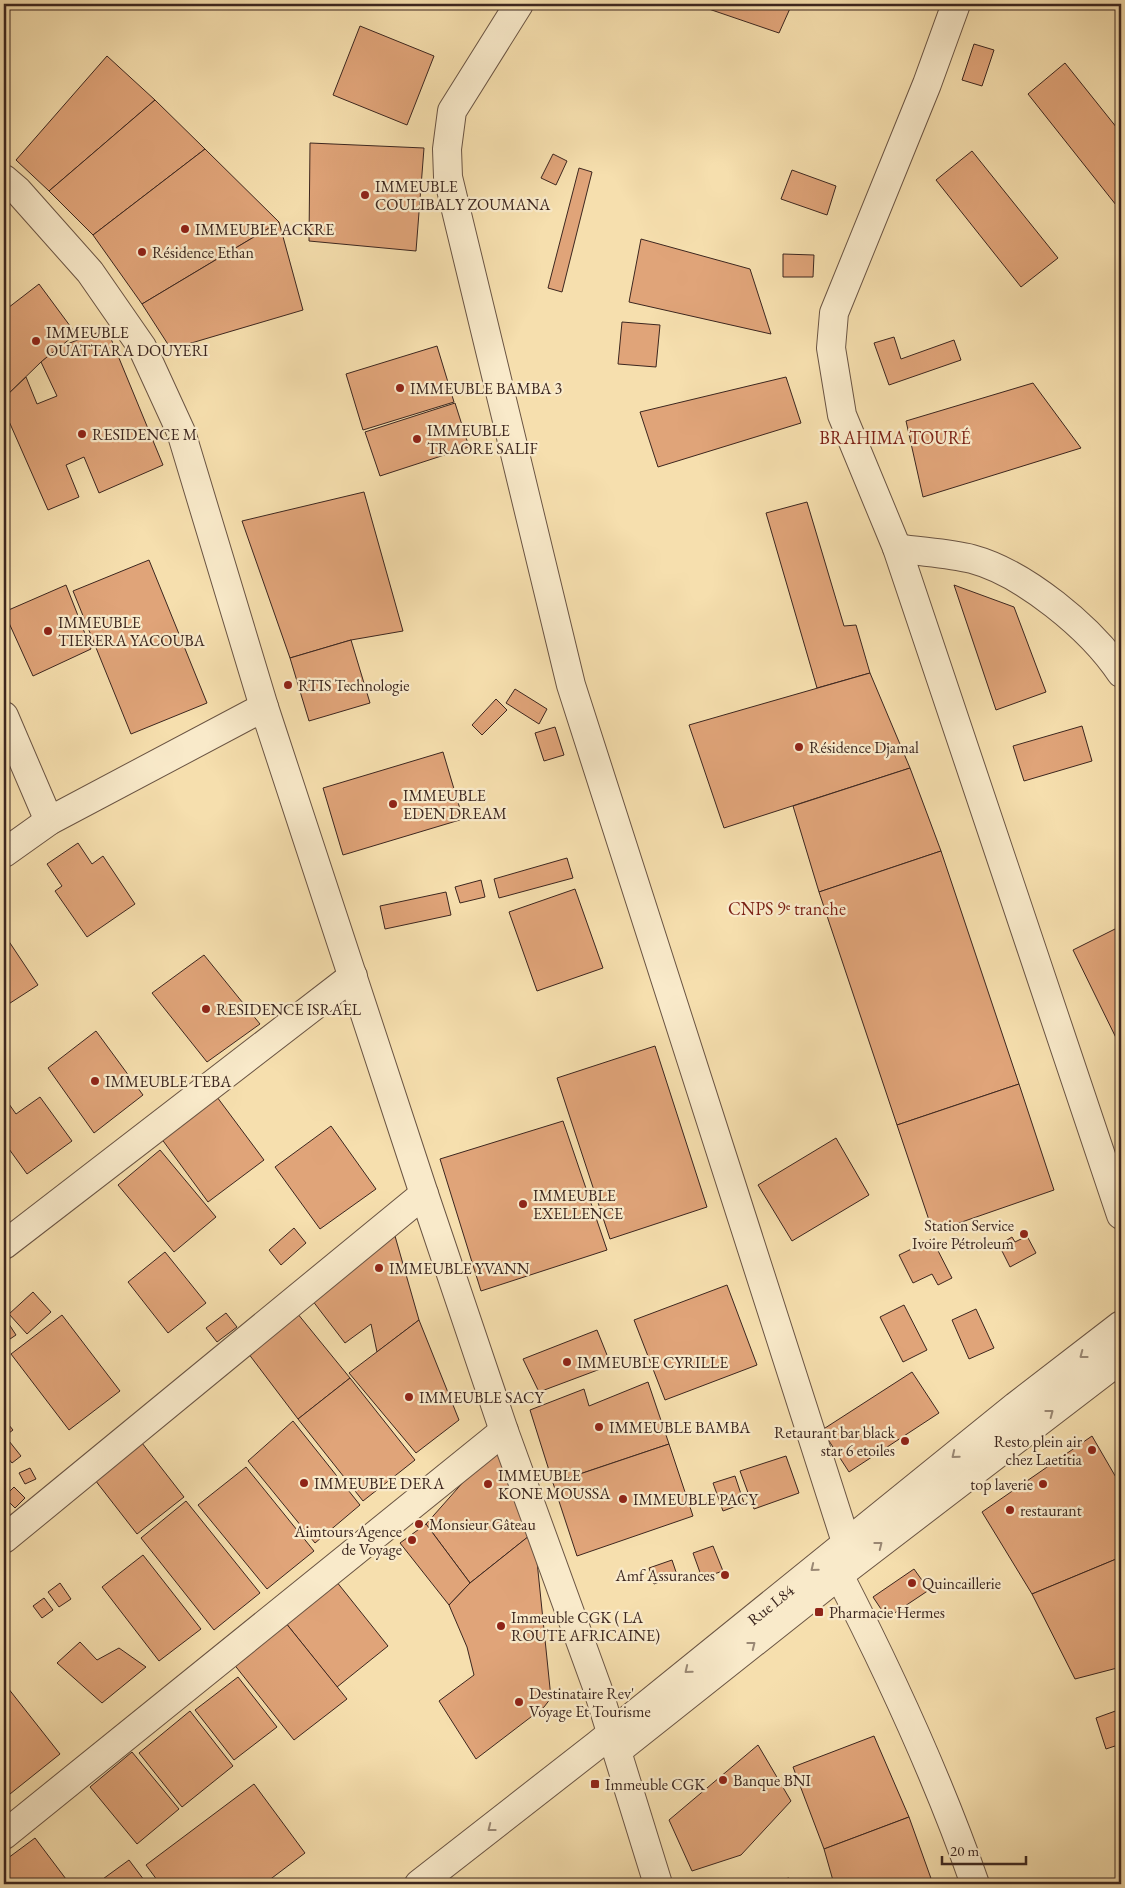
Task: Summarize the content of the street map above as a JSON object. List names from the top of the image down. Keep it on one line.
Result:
{"streets":{"street":["Rue L84"]},"districts":["BRAHIMA TOURÉ","CNPS 9ᵉ tranche"],"places":{"other":["IMMEUBLE COULIBALY ZOUMANA","IMMEUBLE ACKRE","Résidence Ethan","IMMEUBLE OUATTARA DOUYERI","IMMEUBLE BAMBA 3","RESIDENCE M","IMMEUBLE TRAORE SALIF","IMMEUBLE TIERERA YACOUBA","RTIS Technologie","Résidence Djamal","IMMEUBLE EDEN DREAM","RESIDENCE ISRAEL","IMMEUBLE TEBA","IMMEUBLE EXELLENCE","Station Service Ivoire Pétroleum","IMMEUBLE YVANN","IMMEUBLE CYRILLE","IMMEUBLE SACY","IMMEUBLE BAMBA","Retaurant bar black star 6 etoiles","Resto plein air chez Laetitia","IMMEUBLE DERA","IMMEUBLE KONE MOUSSA","top laverie","IMMEUBLE PACY","restaurant","Monsieur Gâteau","Aimtours Agence de Voyage","Amf Assurances","Quincaillerie","Immeuble CGK ( LA ROUTE AFRICAINE)","Destinataire Rev' Voyage Et Tourisme","Banque BNI"],"transit":["Pharmacie Hermes","Immeuble CGK"]},"scale_bar":"20 m"}
